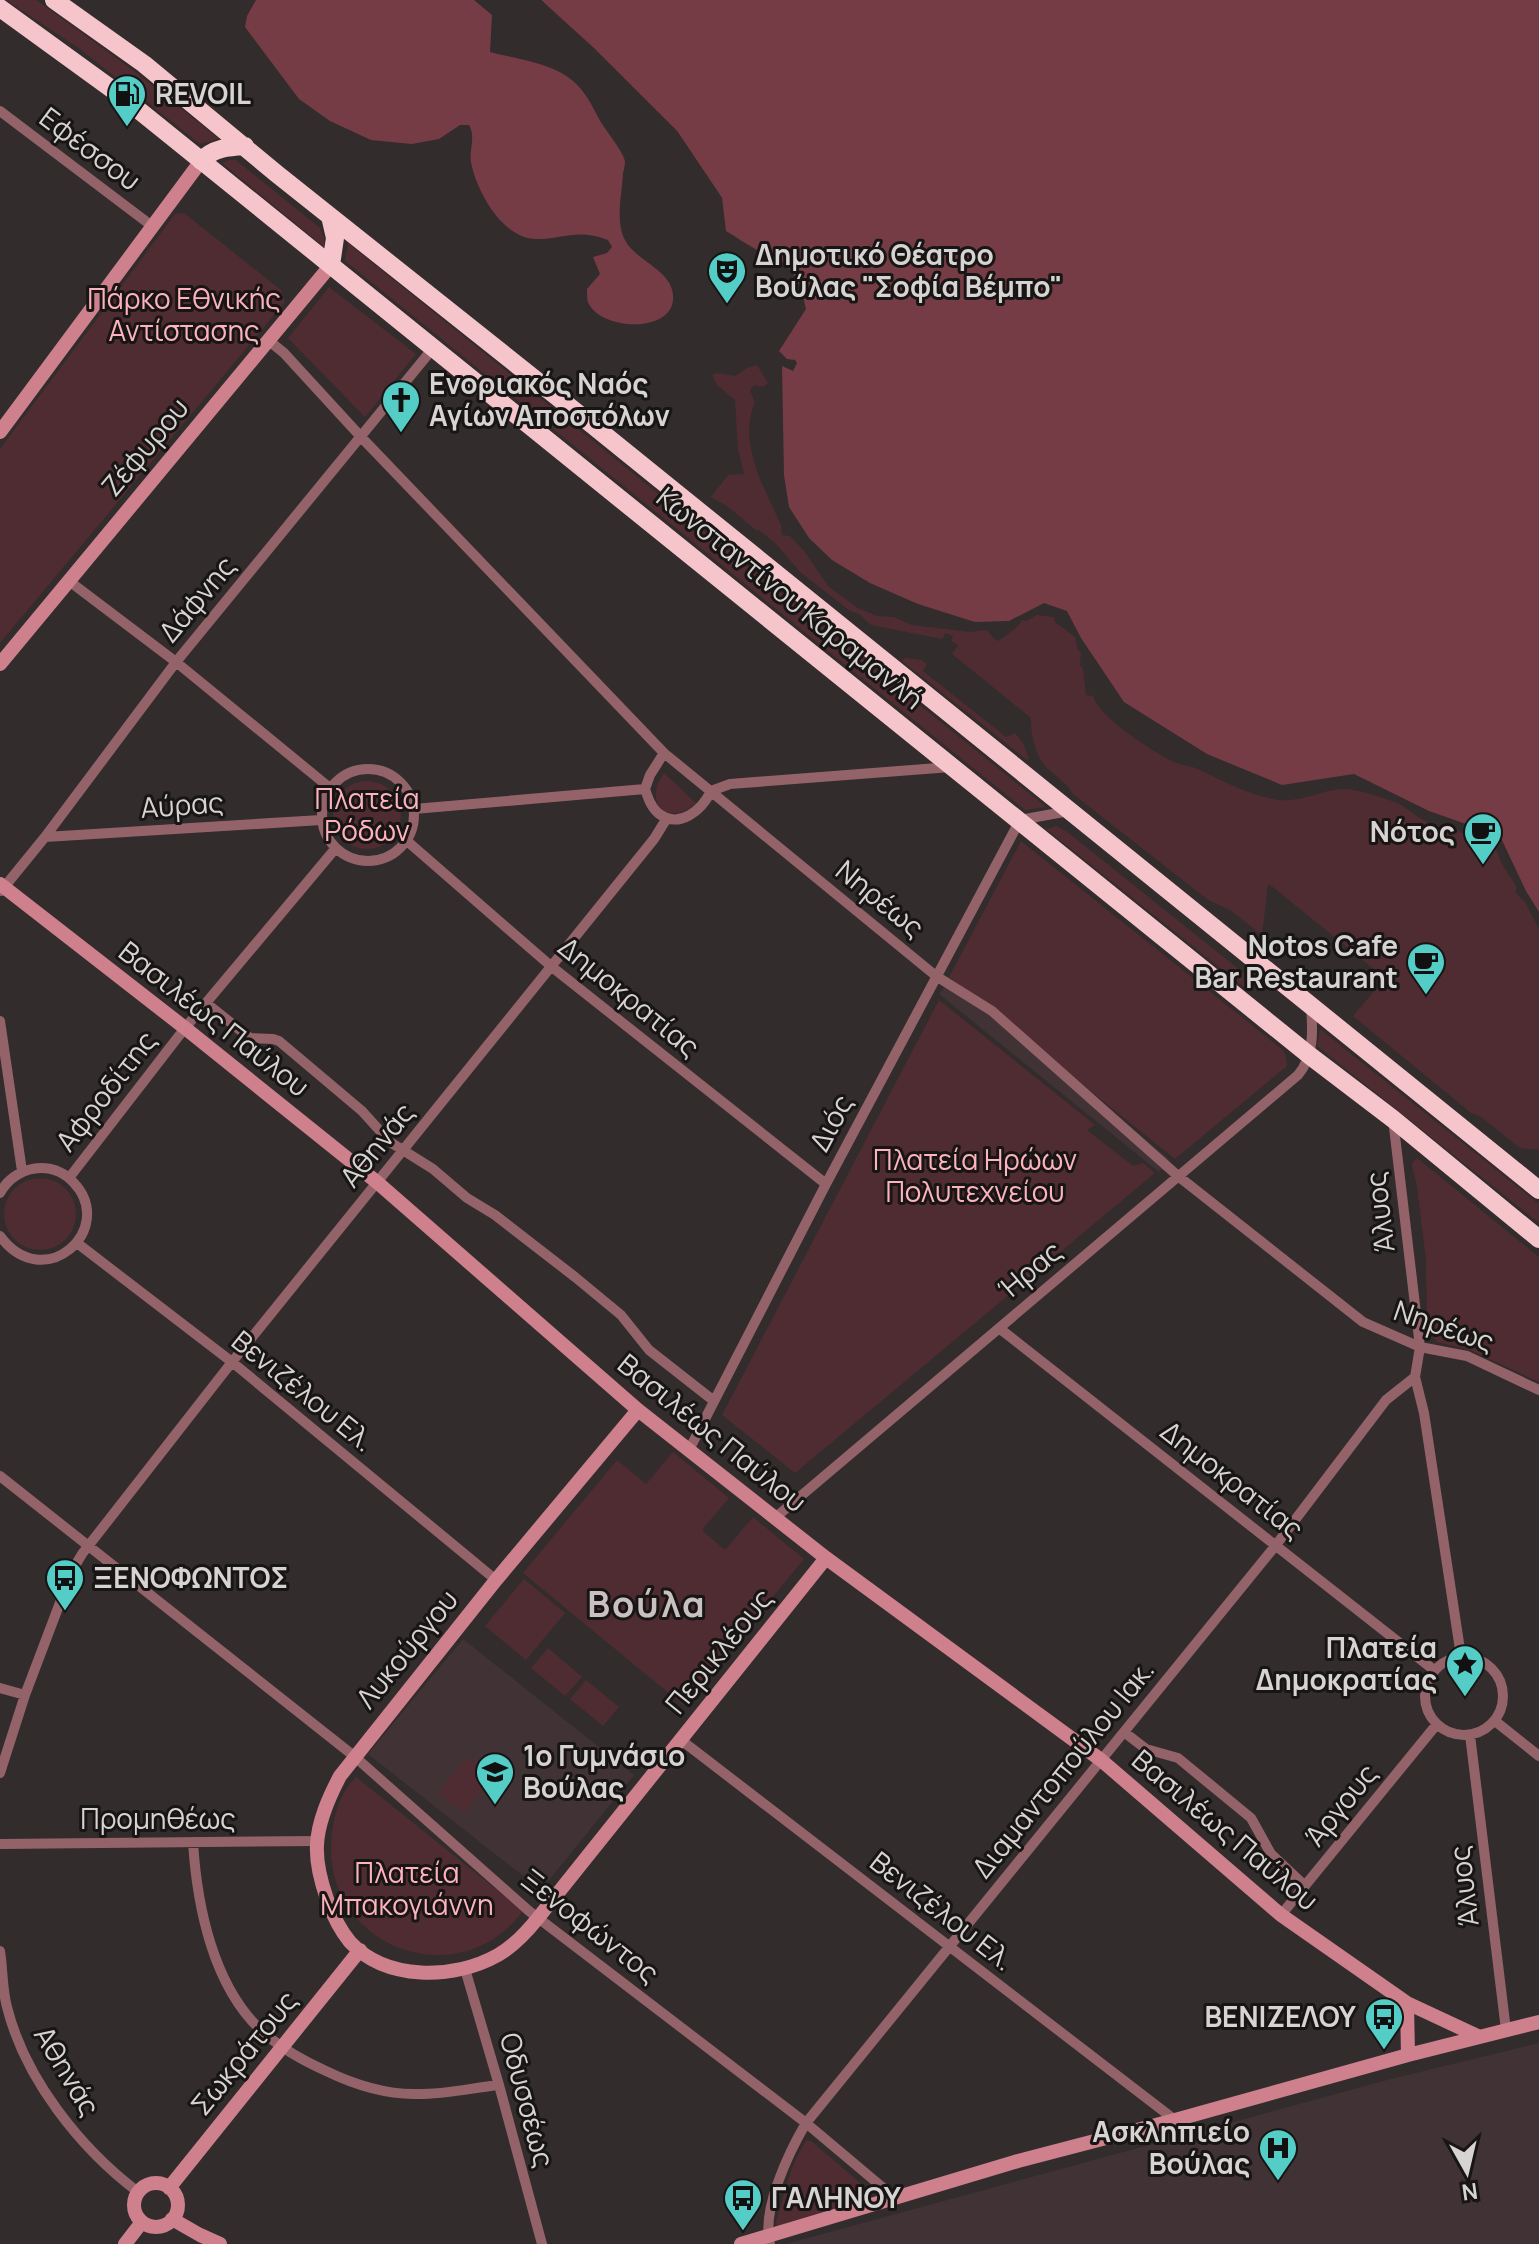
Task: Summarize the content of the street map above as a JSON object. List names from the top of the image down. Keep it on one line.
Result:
{"streets":{"highway":["Κωνσταντίνου Καραμανλή"],"street":["Εφέσσου","Ζέφυρου","Δάφνης","Αύρας","Νηρέως","Δημοκρατίας","Βασιλέως Παύλου","Αφροδίτης","Διός","Αθηνάς","Άλυος","Ήρας","Βενιζέλου Ελ.","Λυκούργου","Περικλέους","Διαμαντοπούλου Ιακ.","Άργους","Προμηθέως","Ξενοφώντος","Σωκράτους","Οδυσσέως"]},"crossings":[["Ζέφυρου","Κωνσταντίνου Καραμανλή"],["Ζέφυρου","Νηρέως"],["Κωνσταντίνου Καραμανλή","Δάφνης"],["Κωνσταντίνου Καραμανλή","Διός"],["Κωνσταντίνου Καραμανλή","Άλυος"],["Κωνσταντίνου Καραμανλή","Ήρας"],["Δάφνης","Αύρας"],["Δάφνης","Νηρέως"],["Δάφνης","Βασιλέως Παύλου"],["Αύρας","Δημοκρατίας"],["Αύρας","Αφροδίτης"],["Νηρέως","Διός"],["Νηρέως","Άλυος"],["Νηρέως","Ήρας"],["Δημοκρατίας","Αφροδίτης"],["Δημοκρατίας","Διός"],["Δημοκρατίας","Αθηνάς"],["Δημοκρατίας","Άλυος"],["Δημοκρατίας","Ήρας"],["Δημοκρατίας","Διαμαντοπούλου Ιακ."],["Δημοκρατίας","Άργους"],["Βασιλέως Παύλου","Αφροδίτης"],["Βασιλέως Παύλου","Διός"],["Βασιλέως Παύλου","Αθηνάς"],["Βασιλέως Παύλου","Ήρας"],["Βασιλέως Παύλου","Λυκούργου"],["Βασιλέως Παύλου","Περικλέους"],["Βασιλέως Παύλου","Διαμαντοπούλου Ιακ."],["Βασιλέως Παύλου","Άργους"],["Αθηνάς","Βενιζέλου Ελ."],["Αθηνάς","Ξενοφώντος"],["Αθηνάς","Σωκράτους"],["Άλυος","Άργους"],["Βενιζέλου Ελ.","Λυκούργου"],["Βενιζέλου Ελ.","Περικλέους"],["Βενιζέλου Ελ.","Διαμαντοπούλου Ιακ."],["Λυκούργου","Περικλέους"],["Λυκούργου","Προμηθέως"],["Λυκούργου","Ξενοφώντος"],["Λυκούργου","Σωκράτους"],["Περικλέους","Ξενοφώντος"],["Περικλέους","Σωκράτους"],["Περικλέους","Οδυσσέως"],["Διαμαντοπούλου Ιακ.","Ξενοφώντος"]],"districts":["Βούλα"],"parks":["Πάρκο Εθνικής Αντίστασης","Πλατεία Ρόδων","Πλατεία Ηρώων Πολυτεχνείου","Πλατεία Μπακογιάννη"],"places":{"fuel station":["REVOIL"],"theatre":["Δημοτικό Θέατρο Βούλας \"Σοφία Βέμπο\""],"church":["Ενοριακός Ναός Αγίων Αποστόλων"],"cafe":["Νότος","Notos Cafe Bar Restaurant"],"bus stop":["ΞΕΝΟΦΩΝΤΟΣ","ΒΕΝΙΖΕΛΟΥ","ΓΑΛΗΝΟΥ"],"place":["Πλατεία Δημοκρατίας"],"school or university":["1ο Γυμνάσιο Βούλας"],"hospital":["Ασκληπιείο Βούλας"]},"north":"bottom"}
